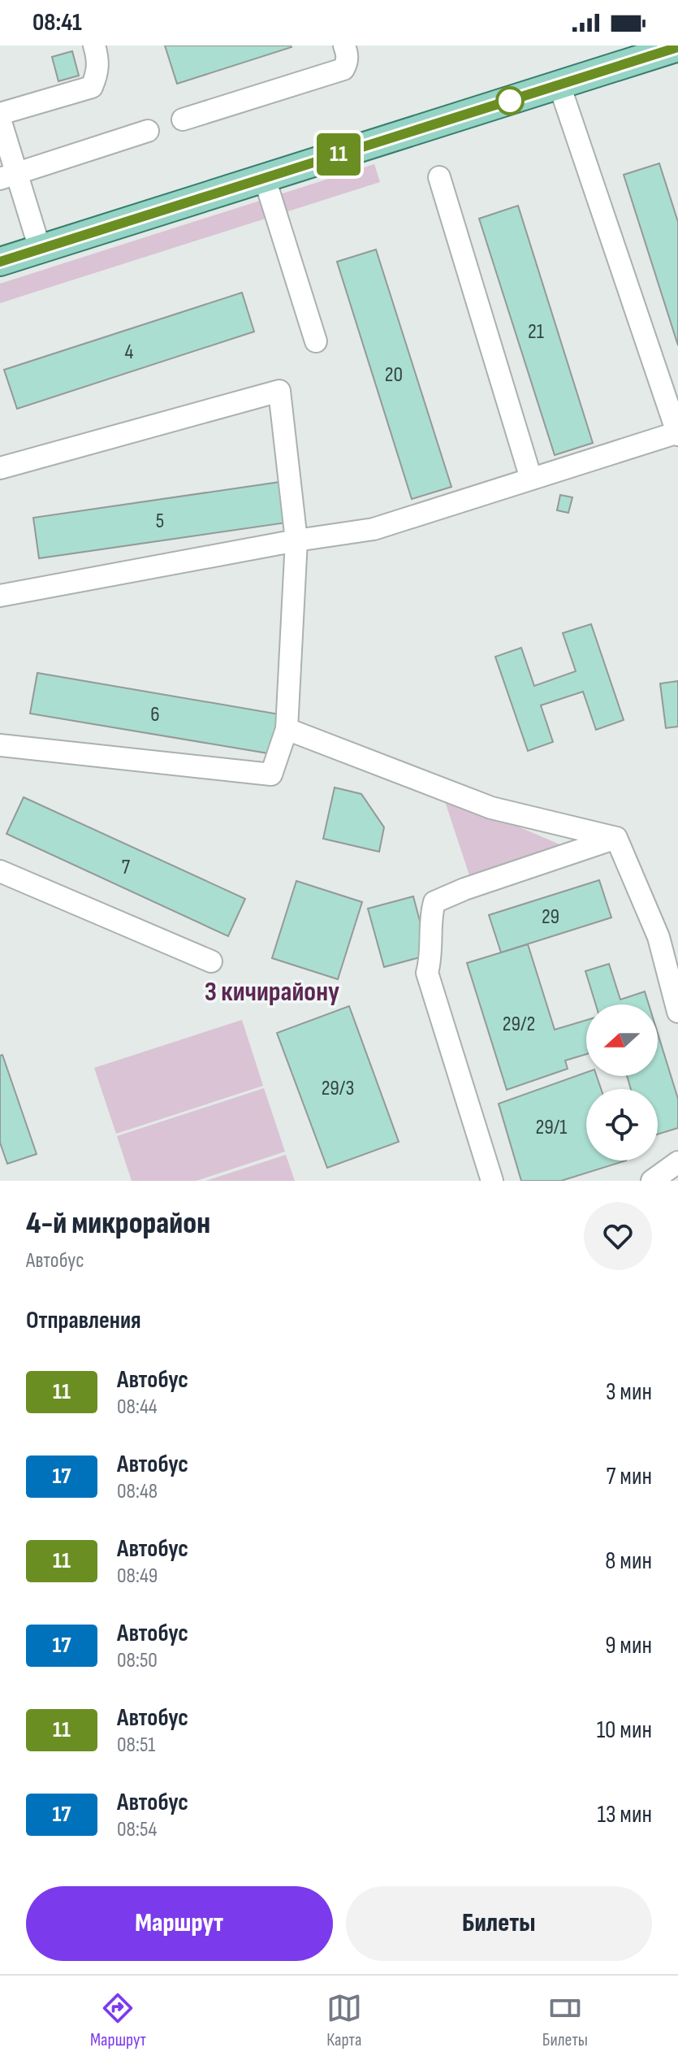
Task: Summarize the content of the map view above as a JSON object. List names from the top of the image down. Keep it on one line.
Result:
{"districts":["3 кичирайону"],"lines":["bus line 11"],"house_numbers":["21","4","20","5","6","7","29","29/2","29/3","29/1"],"north":"left","page":{"status":"08:41","on_map":"11","heading":[["4-й микрорайон","Автобус"],"Отправления"],"list":[{"mark":"11","name":"Автобус","note":"08:44","value":"3 мин"},{"mark":"17","name":"Автобус","note":"08:48","value":"7 мин"},{"mark":"11","name":"Автобус","note":"08:49","value":"8 мин"},{"mark":"17","name":"Автобус","note":"08:50","value":"9 мин"},{"mark":"11","name":"Автобус","note":"08:51","value":"10 мин"},{"mark":"17","name":"Автобус","note":"08:54","value":"13 мин"}],"buttons":["Маршрут","Билеты"],"tabs":["Маршрут","Карта","Билеты"]}}
